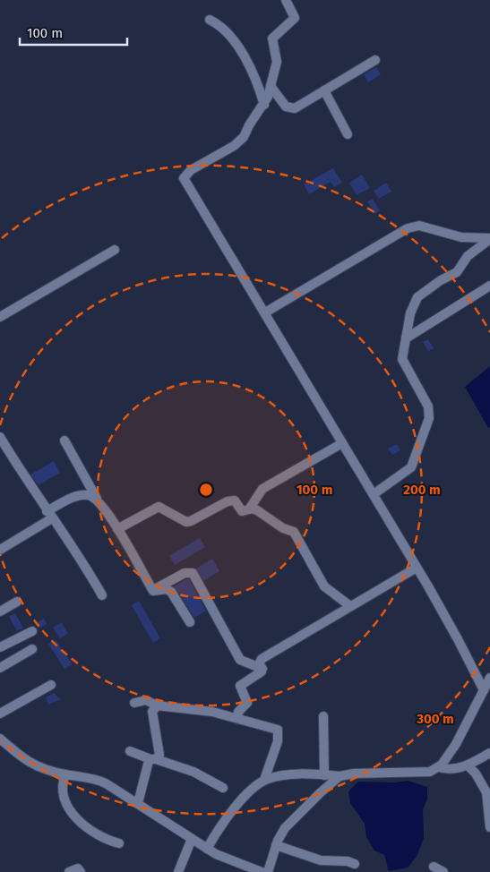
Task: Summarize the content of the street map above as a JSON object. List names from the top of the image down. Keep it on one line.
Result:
{"scale_bar":"100 m","rings":["100 m","200 m","300 m"]}
